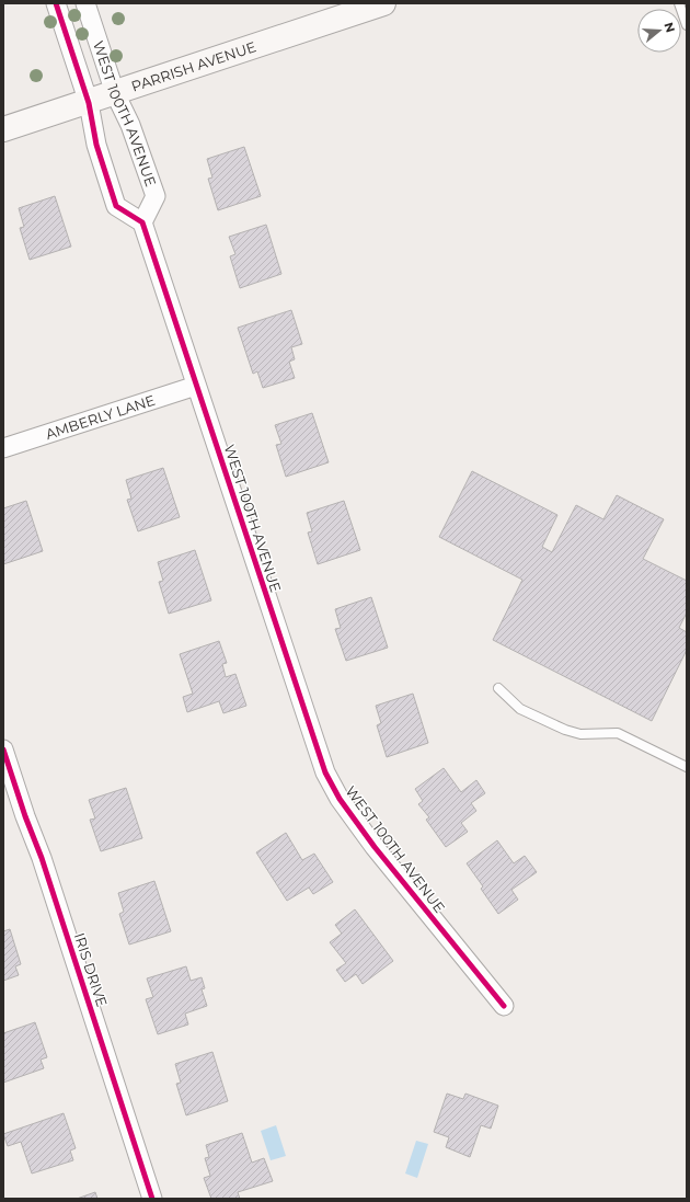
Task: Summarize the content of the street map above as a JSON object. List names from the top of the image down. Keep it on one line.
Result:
{"streets":{"street":["PARRISH AVENUE","WEST 100TH AVENUE","AMBERLY LANE","IRIS DRIVE"]},"crossings":[["PARRISH AVENUE","WEST 100TH AVENUE"],["WEST 100TH AVENUE","AMBERLY LANE"]],"north":"right"}
